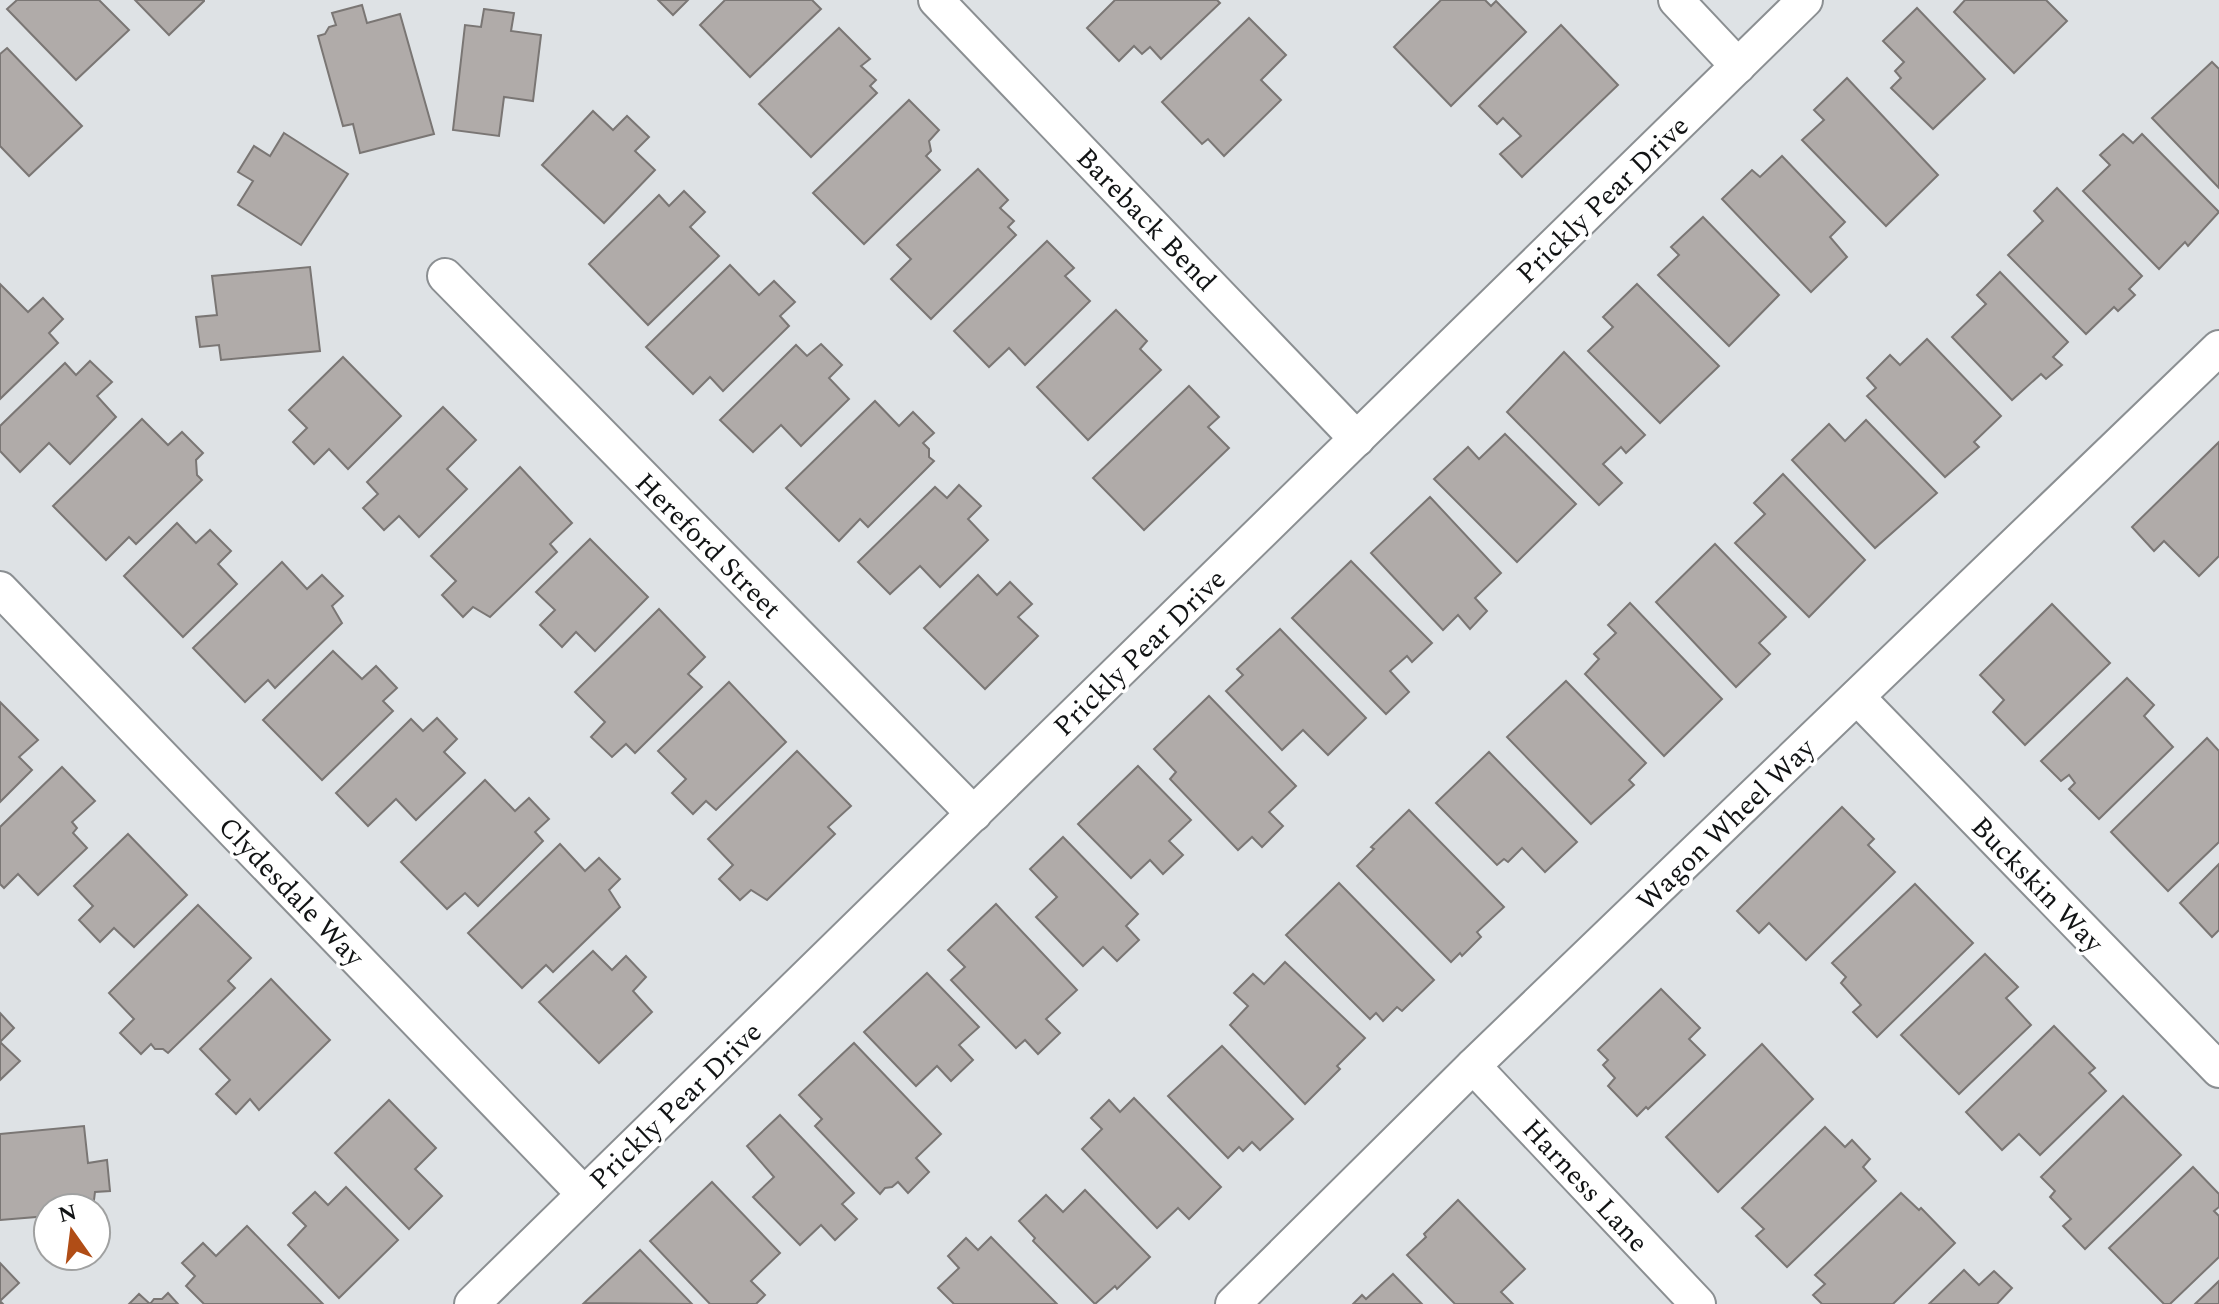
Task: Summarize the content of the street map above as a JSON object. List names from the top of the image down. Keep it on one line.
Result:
{"streets":{"street":["Prickly Pear Drive","Bareback Bend","Hereford Street","Wagon Wheel Way","Buckskin Way","Clydesdale Way","Harness Lane"]},"crossings":[["Prickly Pear Drive","Bareback Bend"],["Prickly Pear Drive","Hereford Street"],["Prickly Pear Drive","Clydesdale Way"],["Wagon Wheel Way","Buckskin Way"],["Wagon Wheel Way","Harness Lane"]],"north":"top"}
